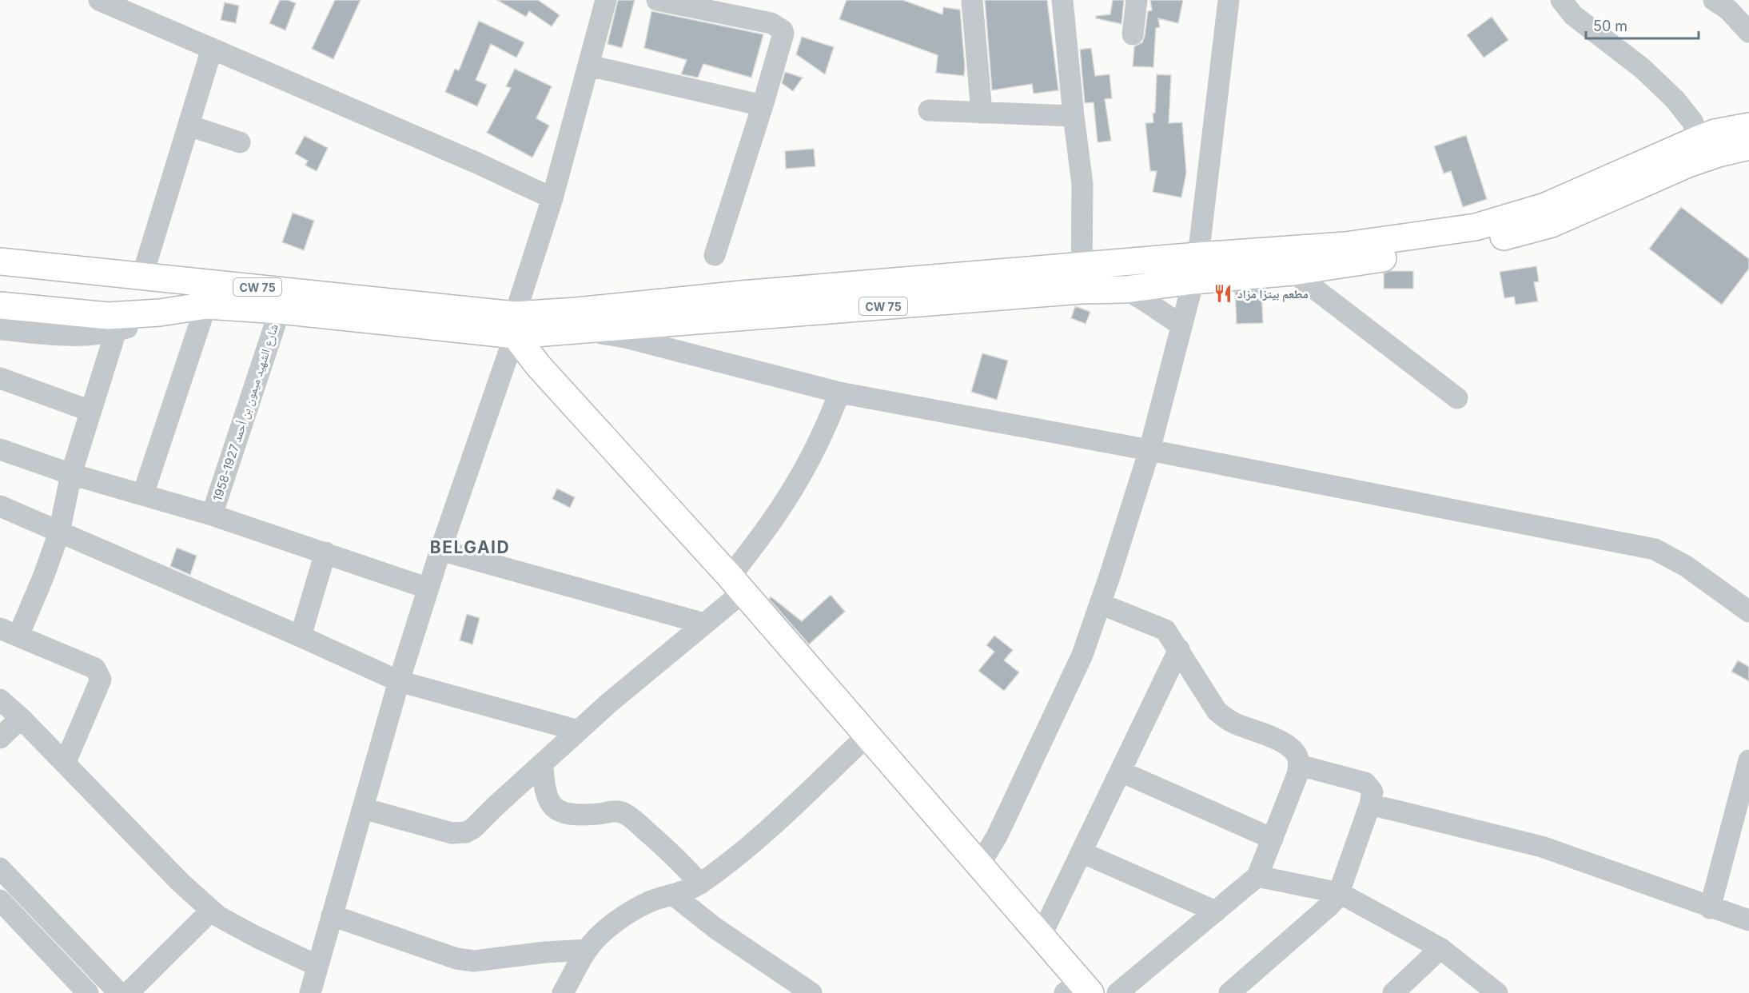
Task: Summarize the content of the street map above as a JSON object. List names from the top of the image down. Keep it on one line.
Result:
{"streets":{"main road":["CW 75"],"street":["شارع الشهيد ميمون بن أحمد 1927-1958"]},"crossings":[["CW 75","شارع الشهيد ميمون بن أحمد 1927-1958"]],"districts":["BELGAID"],"places":{"restaurant":["مطعم بيتزا مزاد"]},"scale_bar":"50 m"}
